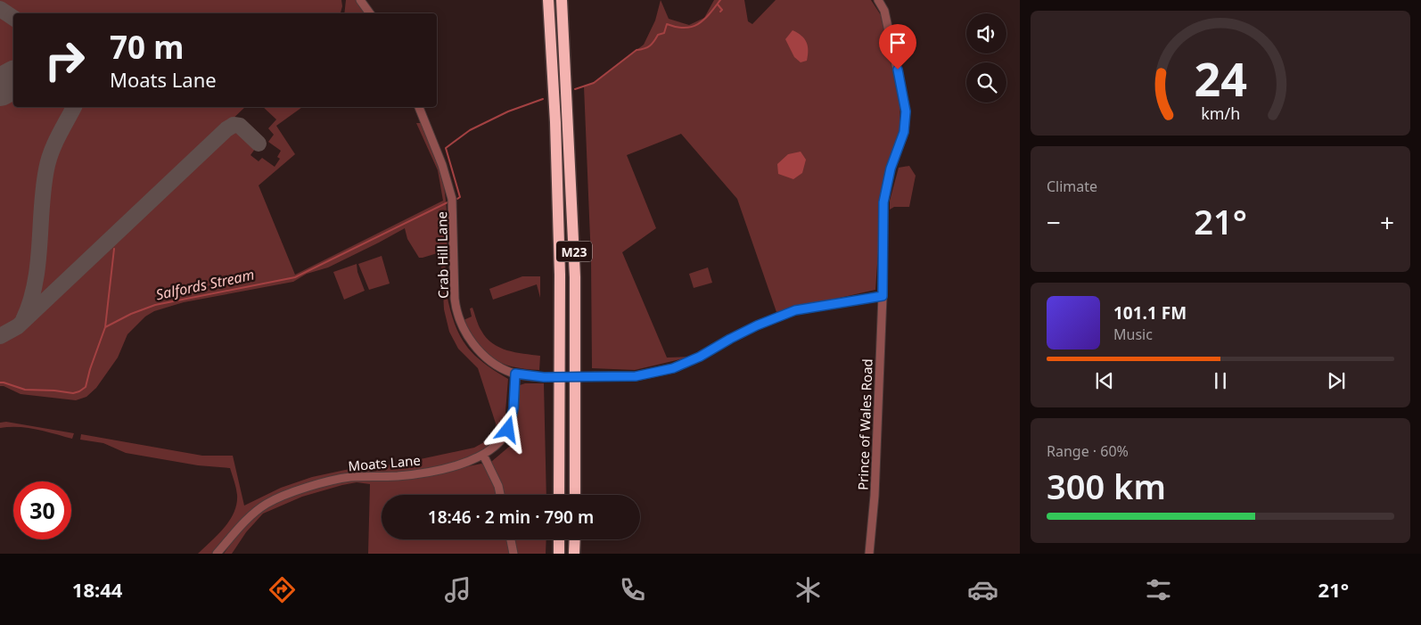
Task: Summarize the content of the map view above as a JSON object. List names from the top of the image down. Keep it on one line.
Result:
{"streets":{"highway":["M23"],"street":["Crab Hill Lane","Prince of Wales Road","Moats Lane"]},"crossings":[["Crab Hill Lane","Prince of Wales Road"],["Crab Hill Lane","Moats Lane"]],"water":["Salfords Stream"],"page":{"turn":["70 m","Moats Lane"],"tile":["Climate",["Range · 60%","300 km"]],"heat":["−","21°","+"],"song":["101.1 FM","Music"],"limit":"30","trip":"18:46 · 2 min · 790 m","tabs":["18:44","21°"],"gauge":["24","km/h"]}}
